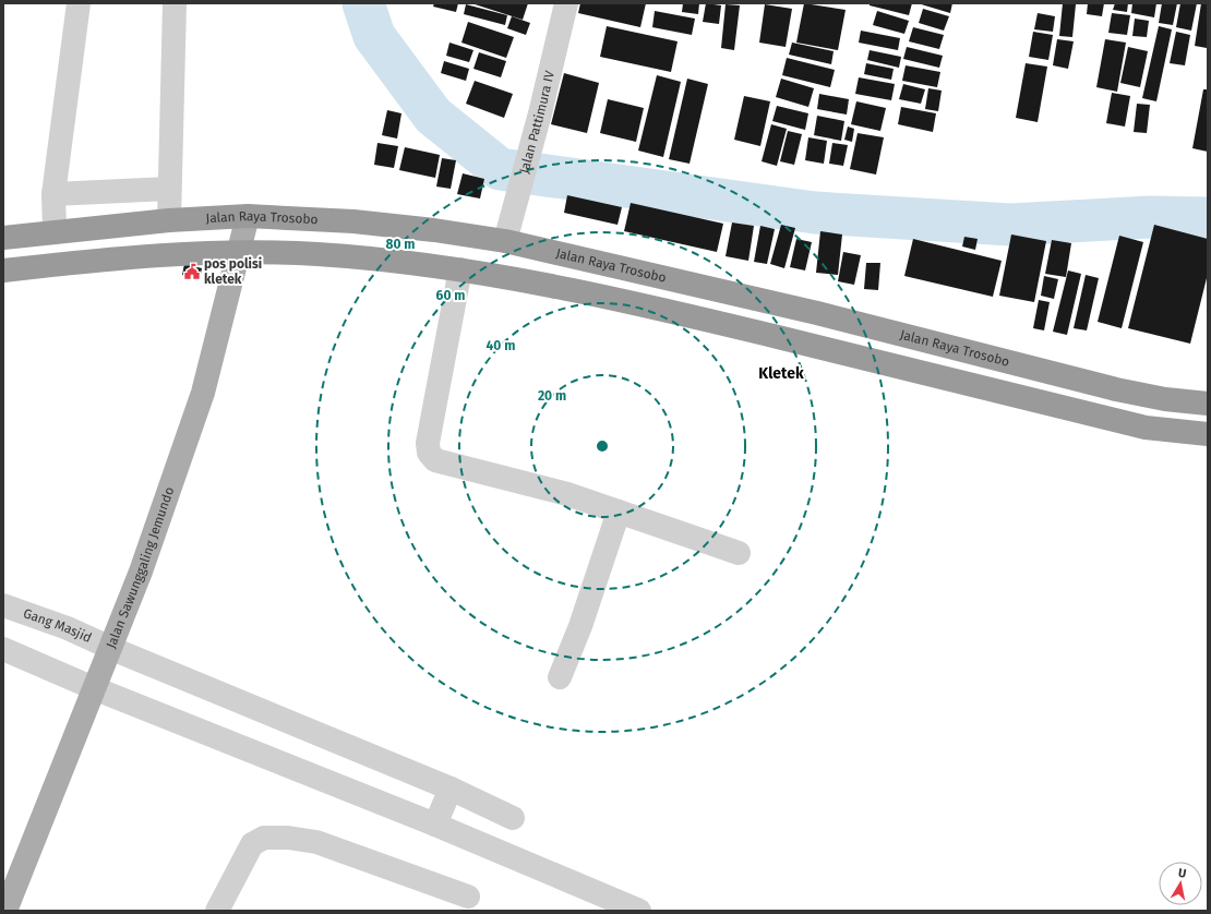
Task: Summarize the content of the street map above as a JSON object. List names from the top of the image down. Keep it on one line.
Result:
{"streets":{"highway":["Jalan Raya Trosobo"],"main road":["Jalan Sawunggaling Jemundo"],"street":["Jalan Pattimura IV","Gang Masjid"]},"crossings":[["Jalan Pattimura IV","Jalan Raya Trosobo"],["Jalan Raya Trosobo","Jalan Sawunggaling Jemundo"],["Jalan Sawunggaling Jemundo","Gang Masjid"]],"districts":["Kletek"],"places":{"public building":["pos polisi kletek"]},"north":"top","rings":["80 m","60 m","40 m","20 m"]}
